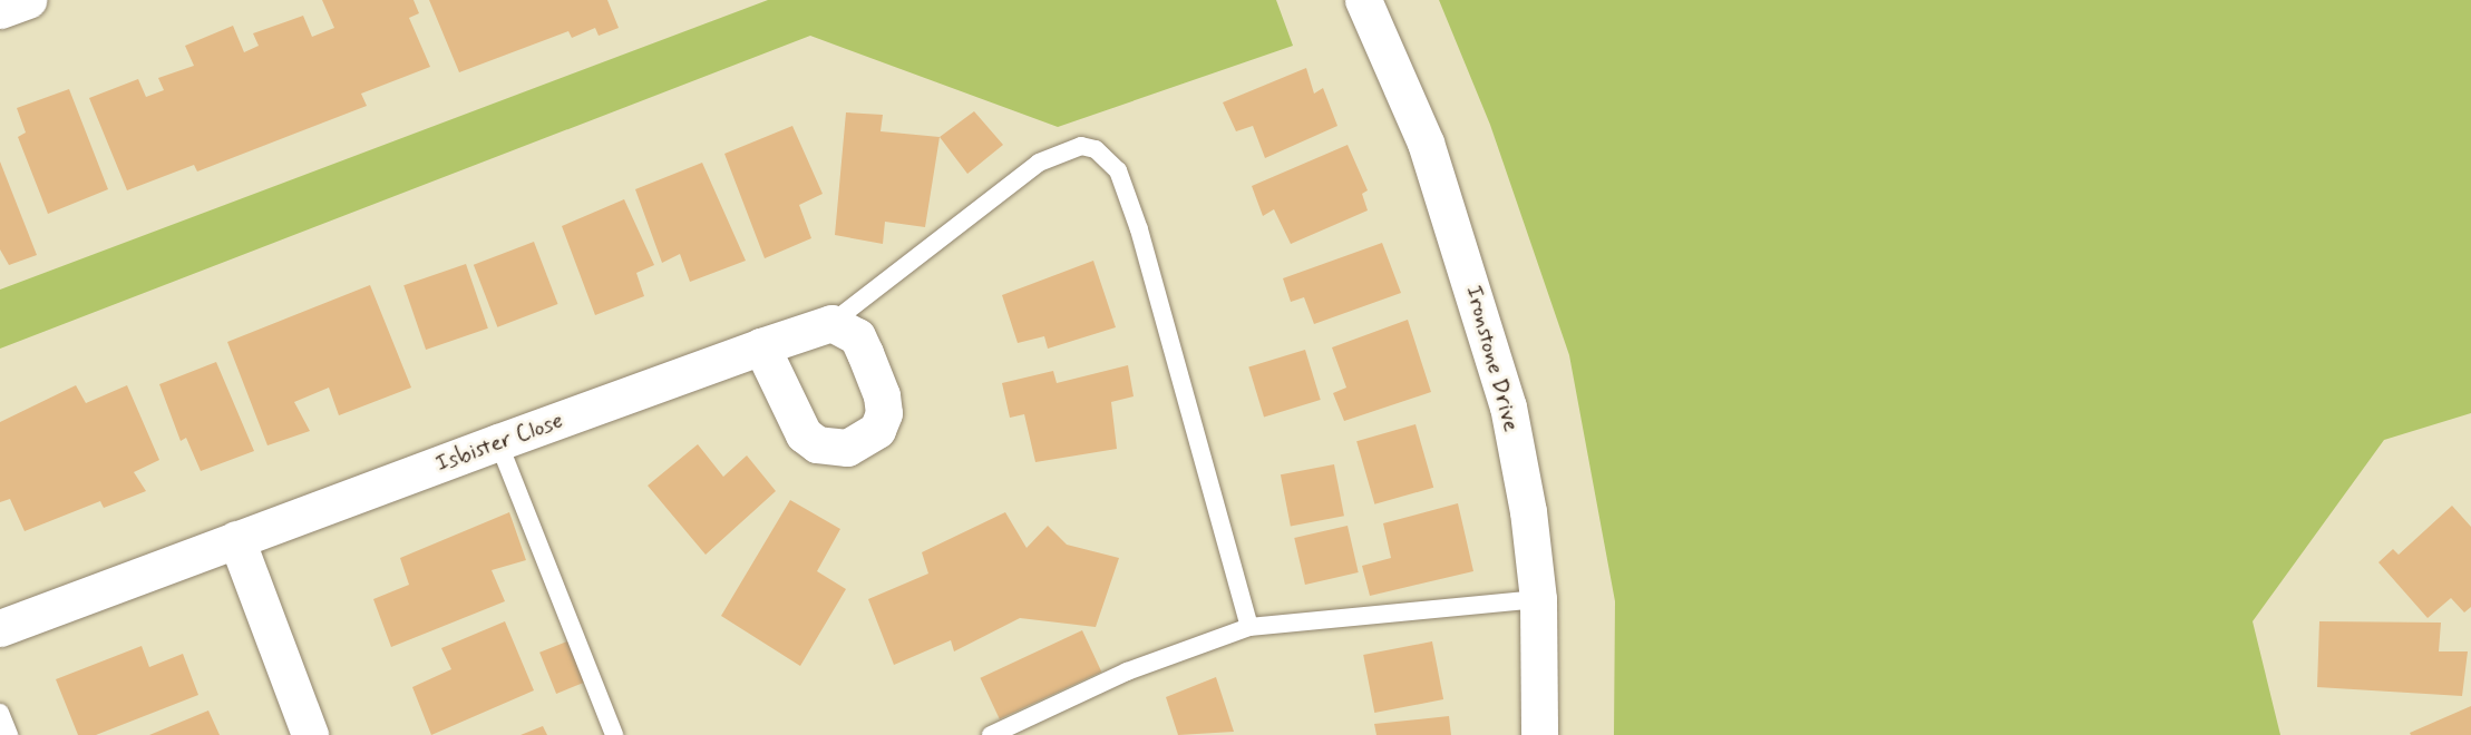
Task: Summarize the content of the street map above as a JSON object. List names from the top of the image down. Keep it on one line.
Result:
{"streets":{"street":["Ironstone Drive","Isbister Close"]}}
